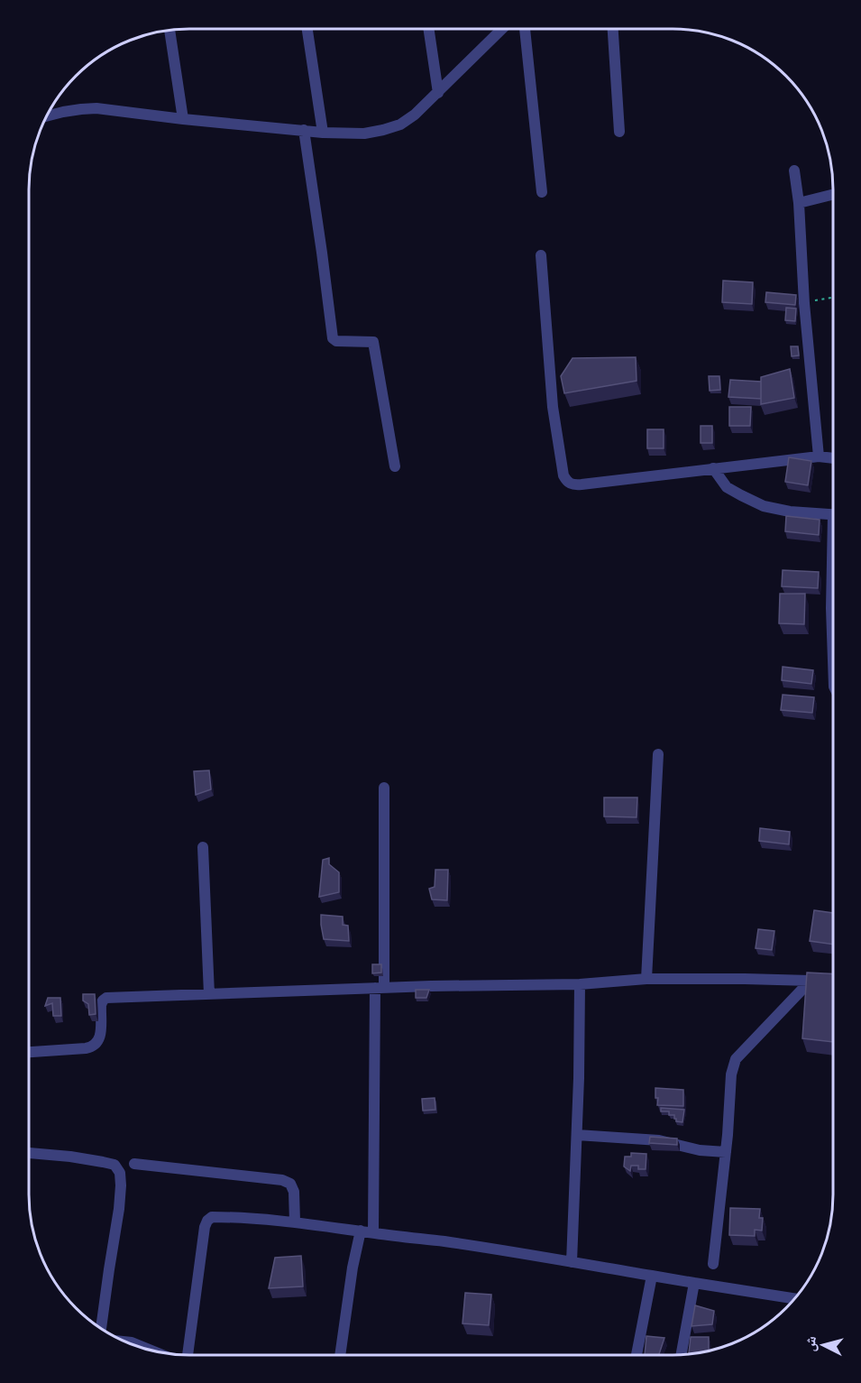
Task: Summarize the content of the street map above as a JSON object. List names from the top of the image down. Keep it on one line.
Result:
{"north":"left"}
